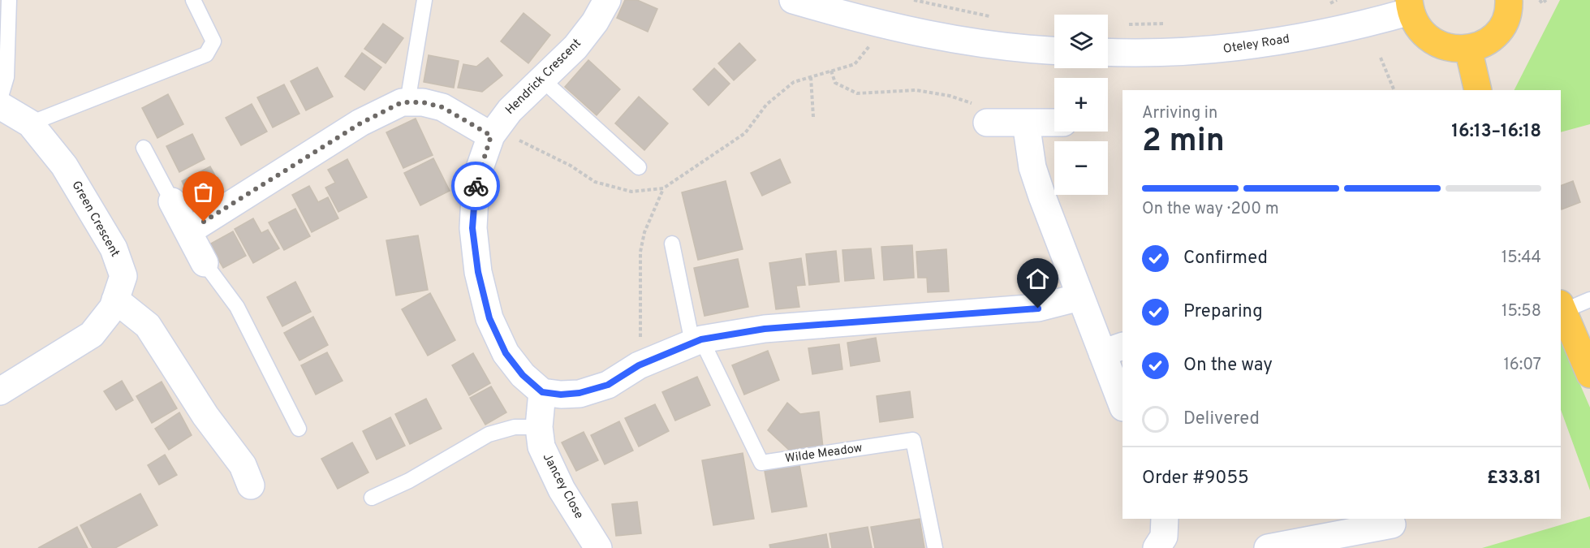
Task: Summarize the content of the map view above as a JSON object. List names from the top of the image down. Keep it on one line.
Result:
{"streets":{"street":["Oteley Road","Hendrick Crescent","Green Crescent","Jancey Close"],"lane":["Wilde Meadow"]},"crossings":[["Hendrick Crescent","Jancey Close"]],"page":{"map_buttons":["+","−"],"heading":["2 min","Arriving in","16:13–16:18"],"panel":["Order #9055","£33.81"],"bar":"On the way · 200 m","list":[["Confirmed","15:44"],["Preparing","15:58"],["On the way","16:07"],"Delivered"]}}
